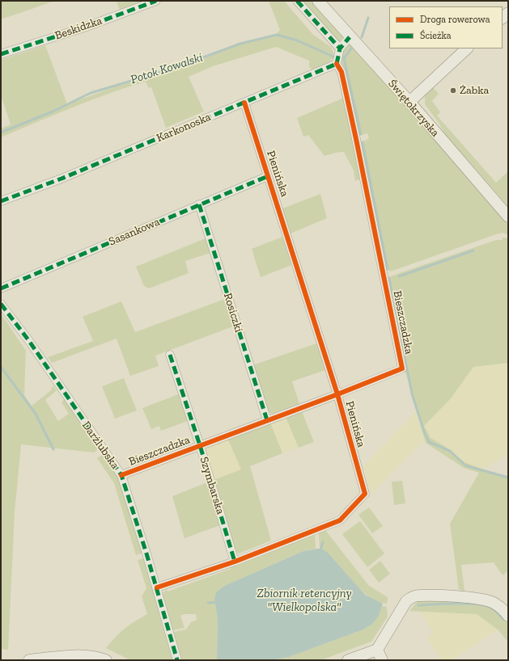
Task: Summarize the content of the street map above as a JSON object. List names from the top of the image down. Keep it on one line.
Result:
{"streets":{"street":["Beskidzka","Świętokrzyska","Karkonoska","Pienińska","Sasankowa","Rosiczki","Bieszczadzka","Darżlubska","Szymbarska"]},"crossings":[["Karkonoska","Pienińska"],["Karkonoska","Bieszczadzka"],["Pienińska","Sasankowa"],["Pienińska","Bieszczadzka"],["Pienińska","Darżlubska"],["Pienińska","Szymbarska"],["Sasankowa","Rosiczki"],["Rosiczki","Bieszczadzka"],["Bieszczadzka","Darżlubska"],["Bieszczadzka","Szymbarska"]],"water":["Potok Kowalski","Zbiornik retencyjny \"Wielkopolska\""],"places":["Żabka"],"legend":["Droga rowerowa","Ścieżka"]}
